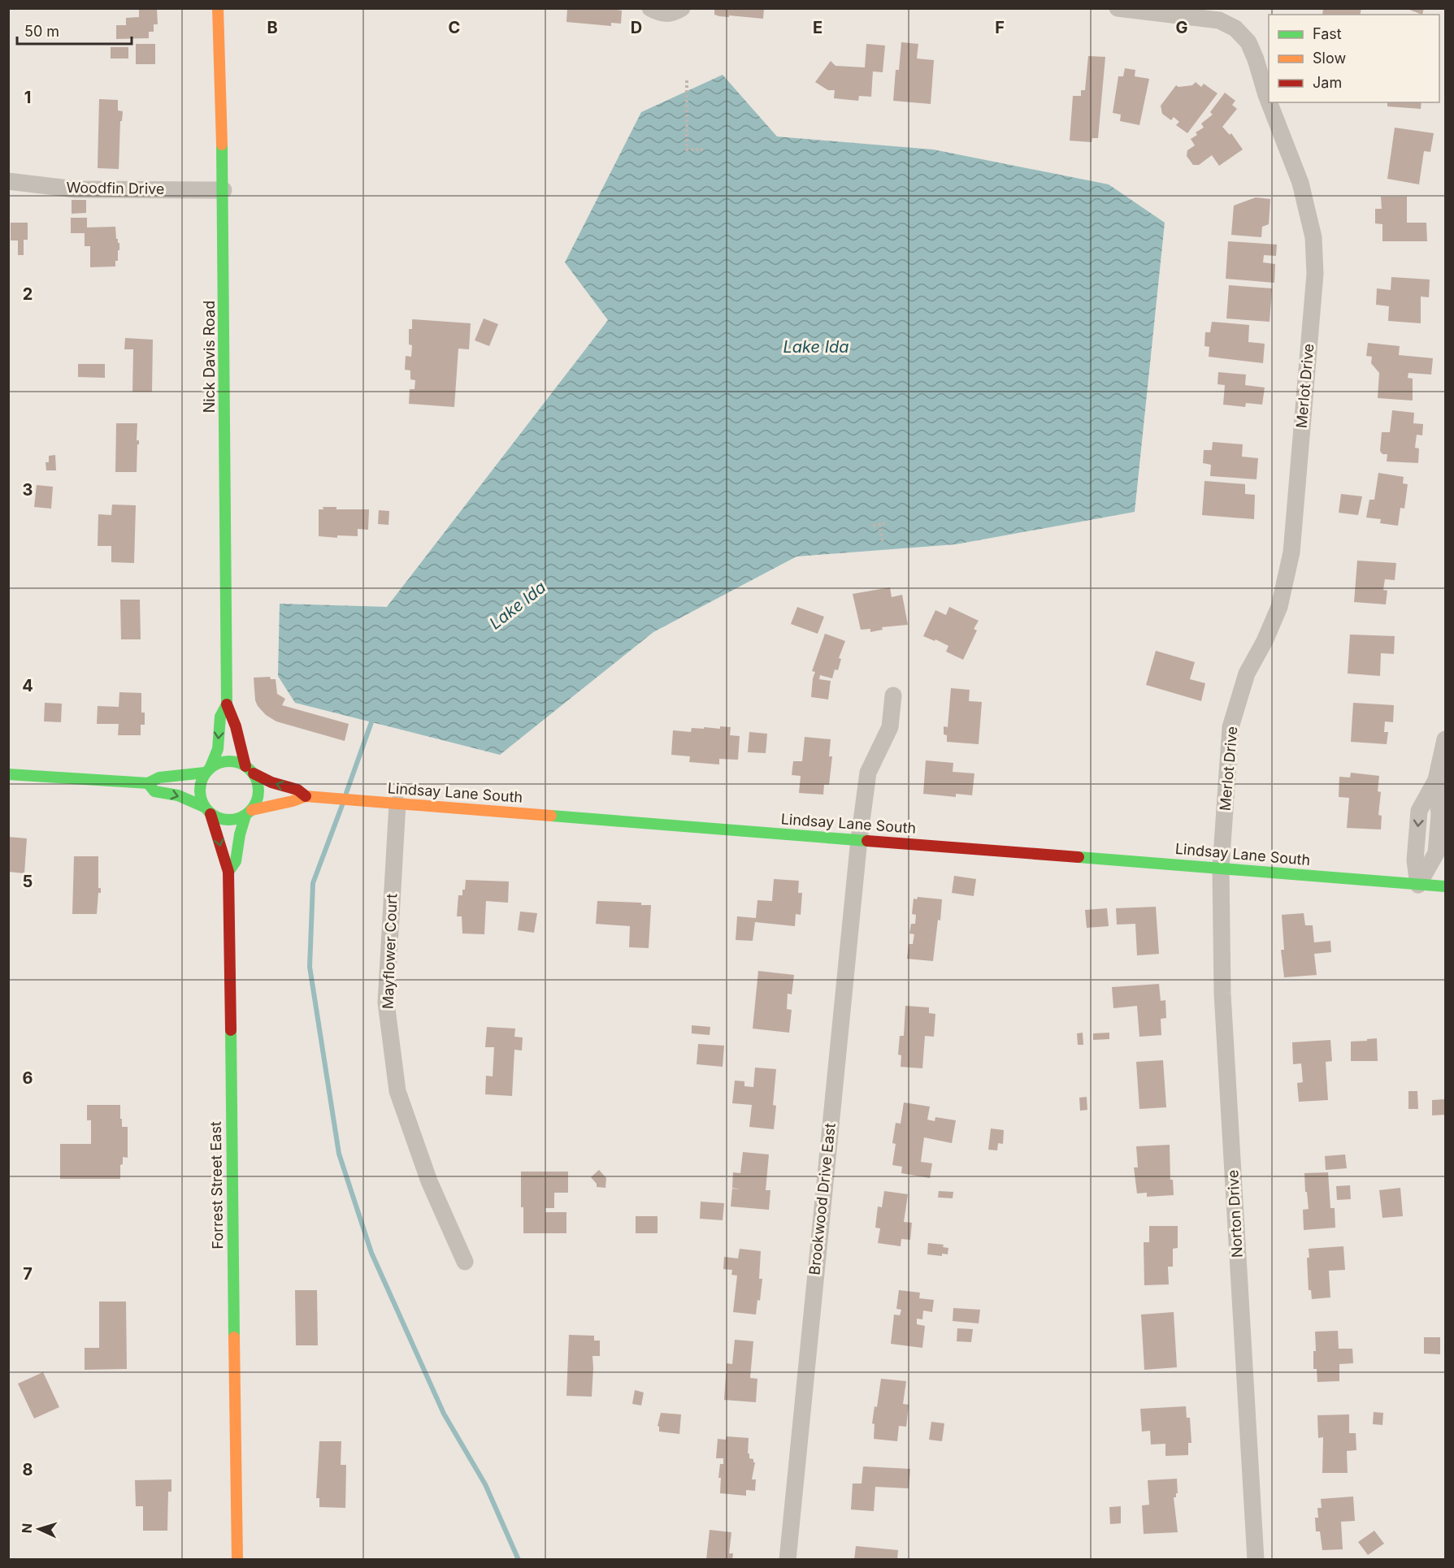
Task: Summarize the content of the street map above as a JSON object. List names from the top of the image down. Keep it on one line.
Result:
{"streets":{"street":["Woodfin Drive","Nick Davis Road","Merlot Drive","Lindsay Lane South","Mayflower Court","Forrest Street East","Brookwood Drive East","Norton Drive"]},"crossings":[["Woodfin Drive","Nick Davis Road"],["Nick Davis Road","Lindsay Lane South"],["Nick Davis Road","Forrest Street East"],["Merlot Drive","Lindsay Lane South"],["Merlot Drive","Norton Drive"],["Lindsay Lane South","Mayflower Court"],["Lindsay Lane South","Forrest Street East"],["Lindsay Lane South","Brookwood Drive East"],["Lindsay Lane South","Norton Drive"]],"water":["Lake Ida"],"legend":["Fast","Slow","Jam"],"scale_bar":"50 m","north":"left","grid":{"columns":["B","C","D","E","F","G"],"rows":["1","2","3","4","5","6","7","8"]}}
